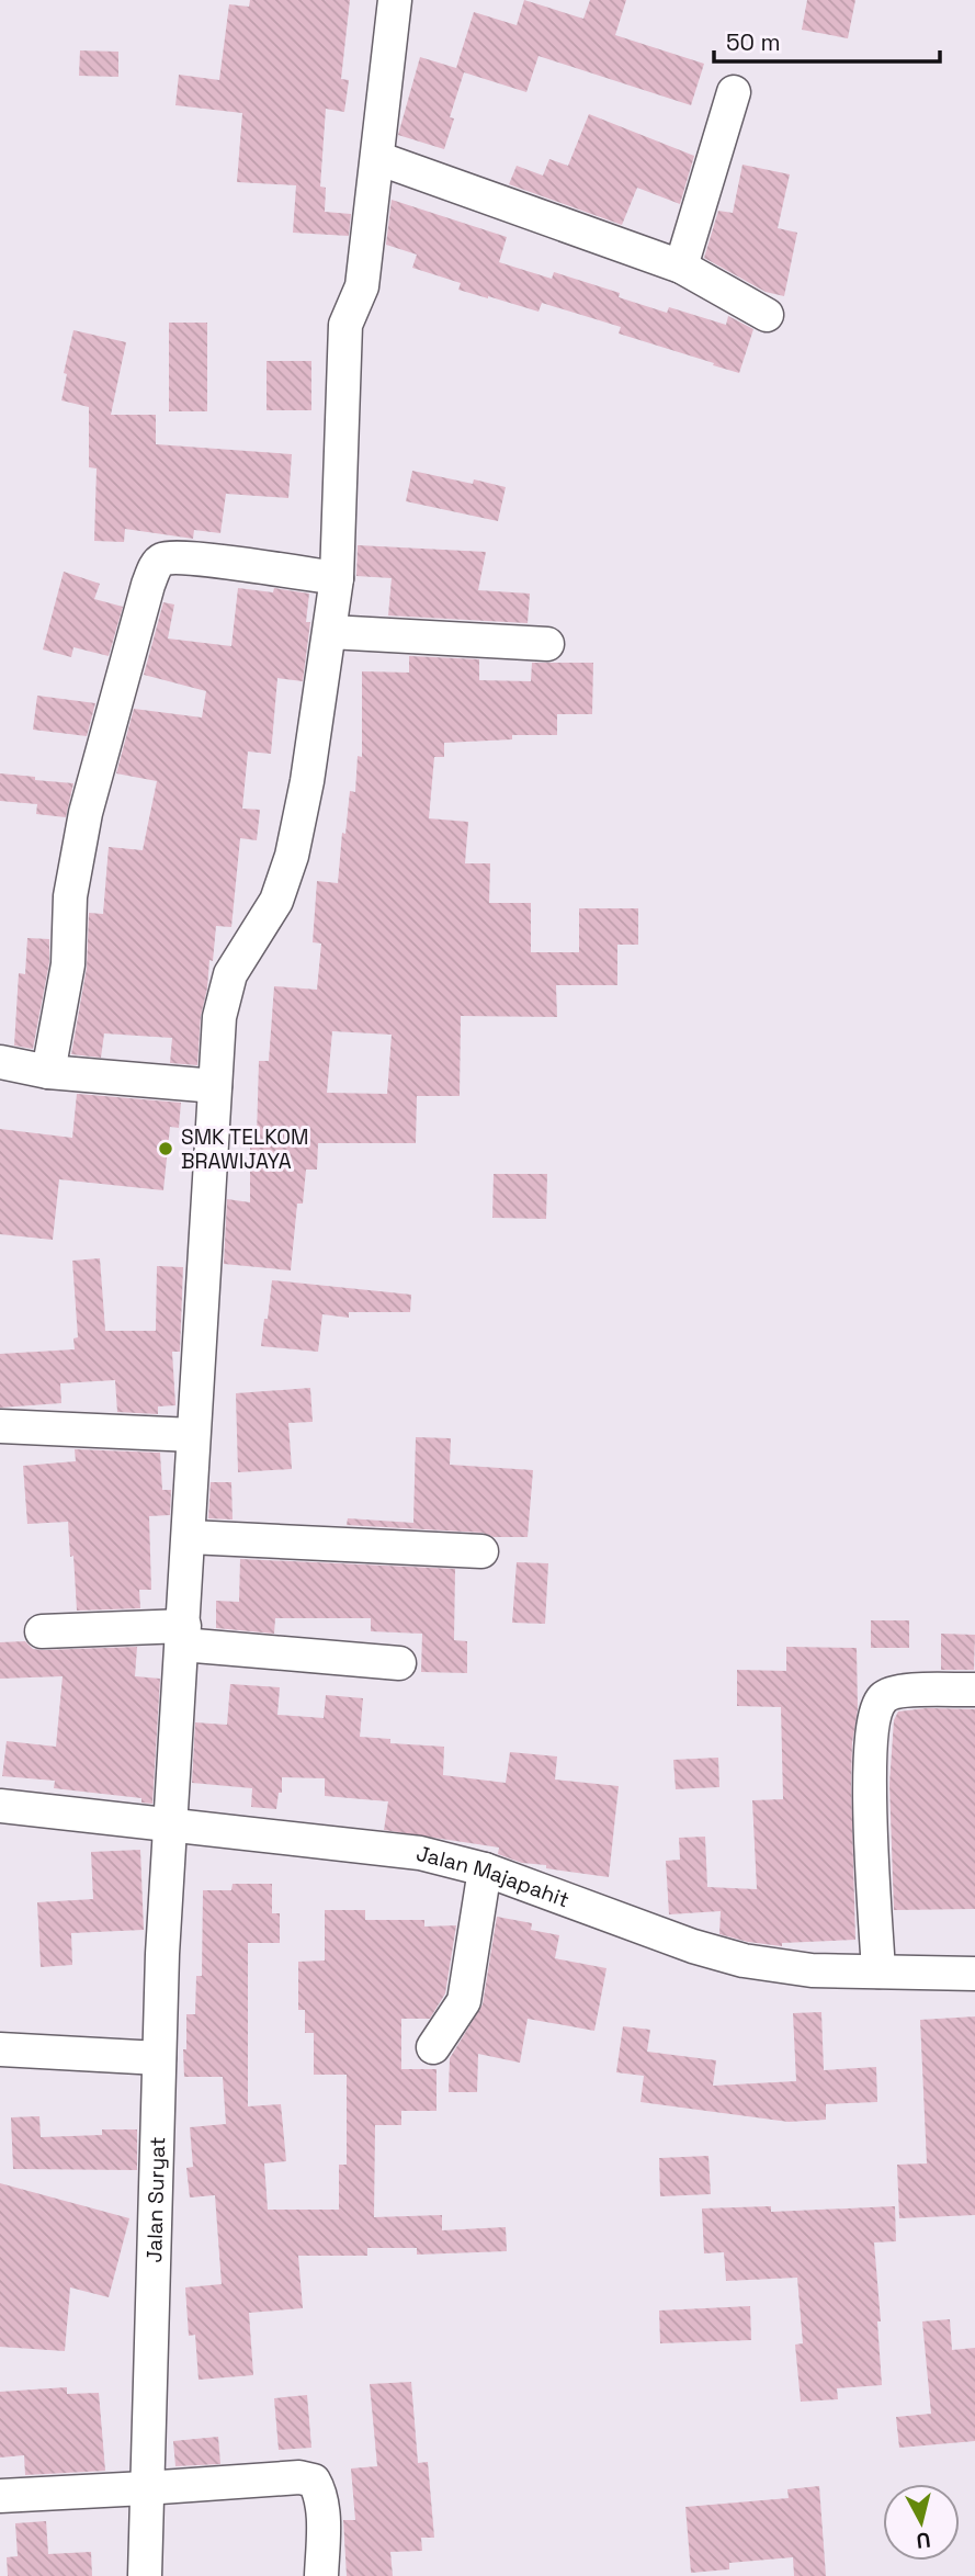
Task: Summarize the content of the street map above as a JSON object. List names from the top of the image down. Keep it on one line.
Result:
{"streets":{"street":["Jalan Majapahit","Jalan Suryat"]},"crossings":[["Jalan Majapahit","Jalan Suryat"]],"places":["SMK TELKOM BRAWIJAYA"],"scale_bar":"50 m","north":"bottom"}
